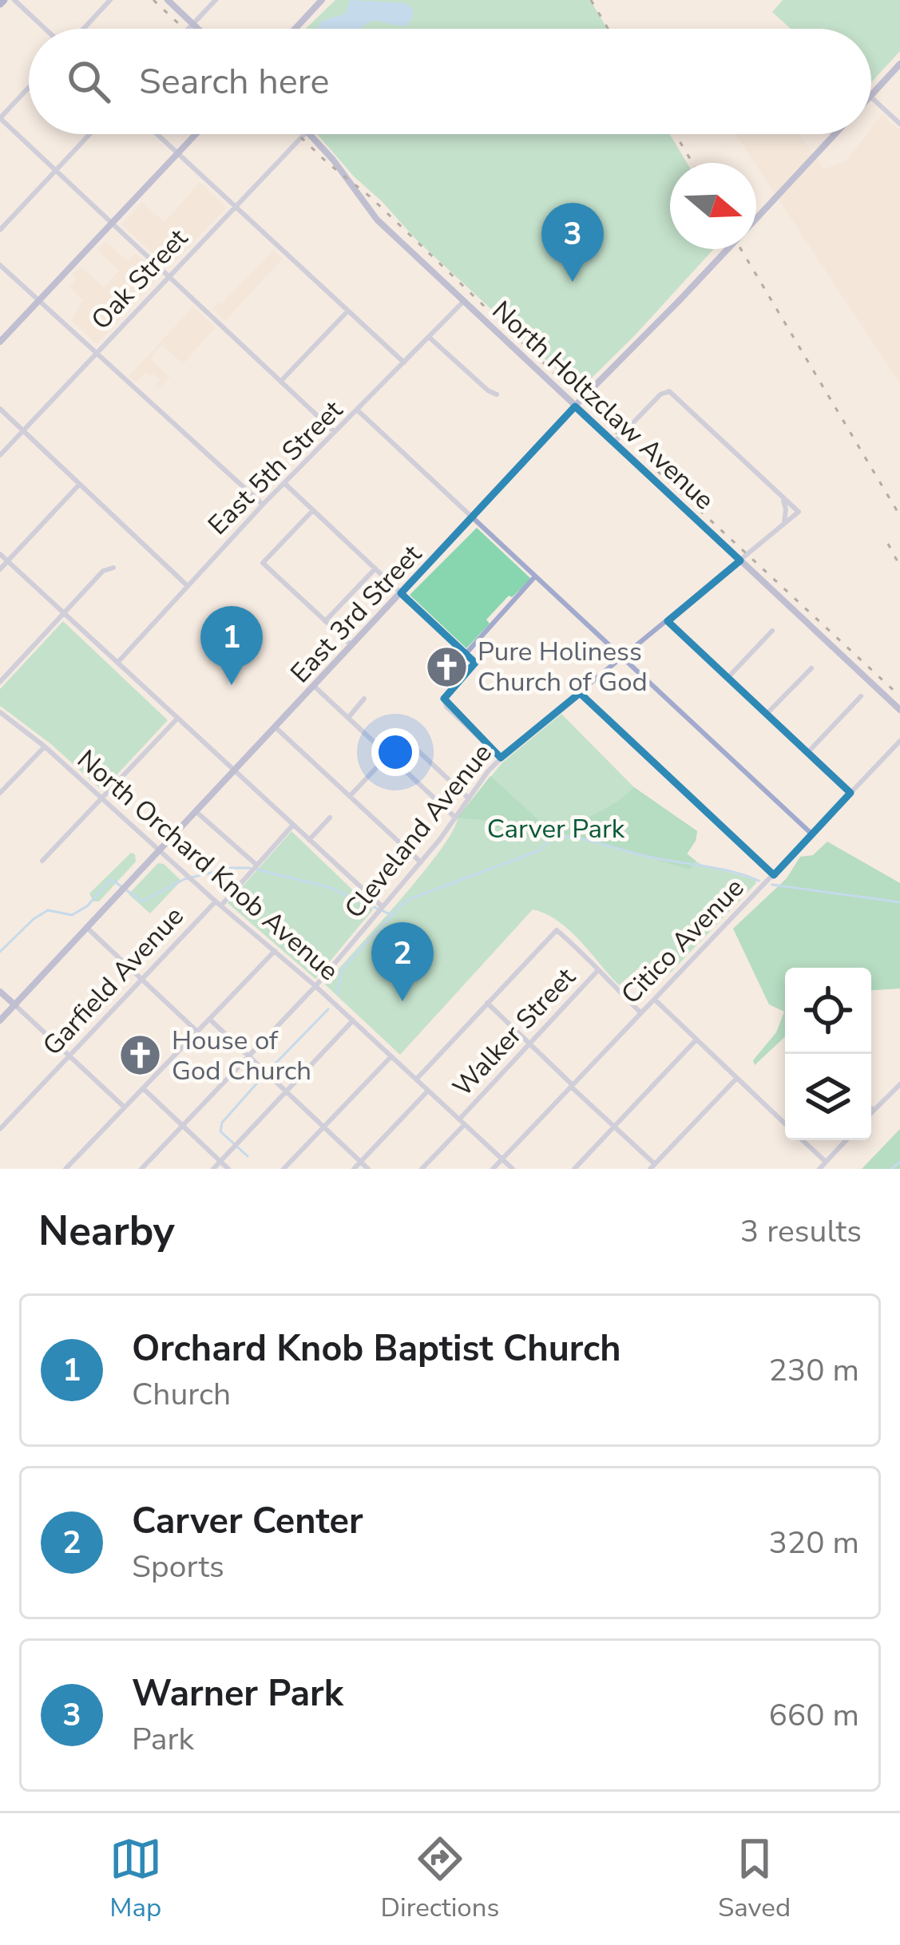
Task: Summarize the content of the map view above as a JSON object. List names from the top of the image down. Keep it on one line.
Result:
{"streets":{"main road":["North Holtzclaw Avenue","East 3rd Street"],"street":["Oak Street","East 5th Street","Cleveland Avenue","North Orchard Knob Avenue","Citico Avenue","Garfield Avenue","Walker Street"]},"crossings":[["North Holtzclaw Avenue","East 5th Street"],["North Holtzclaw Avenue","East 3rd Street"],["North Holtzclaw Avenue","Cleveland Avenue"],["East 3rd Street","North Orchard Knob Avenue"],["Cleveland Avenue","North Orchard Knob Avenue"],["North Orchard Knob Avenue","Citico Avenue"],["North Orchard Knob Avenue","Garfield Avenue"],["North Orchard Knob Avenue","Walker Street"]],"parks":["Carver Park"],"places":{"church":["Pure Holiness Church of God","House of God Church"]},"north":"right","page":{"search":"Search here","pins":["3","1","2"],"heading":["Nearby","3 results"],"list":[{"mark":"1","name":"Orchard Knob Baptist Church","note":"Church","value":"230 m"},{"mark":"2","name":"Carver Center","note":"Sports","value":"320 m"},{"mark":"3","name":"Warner Park","note":"Park","value":"660 m"}],"nav":["Map","Directions","Saved"]}}
